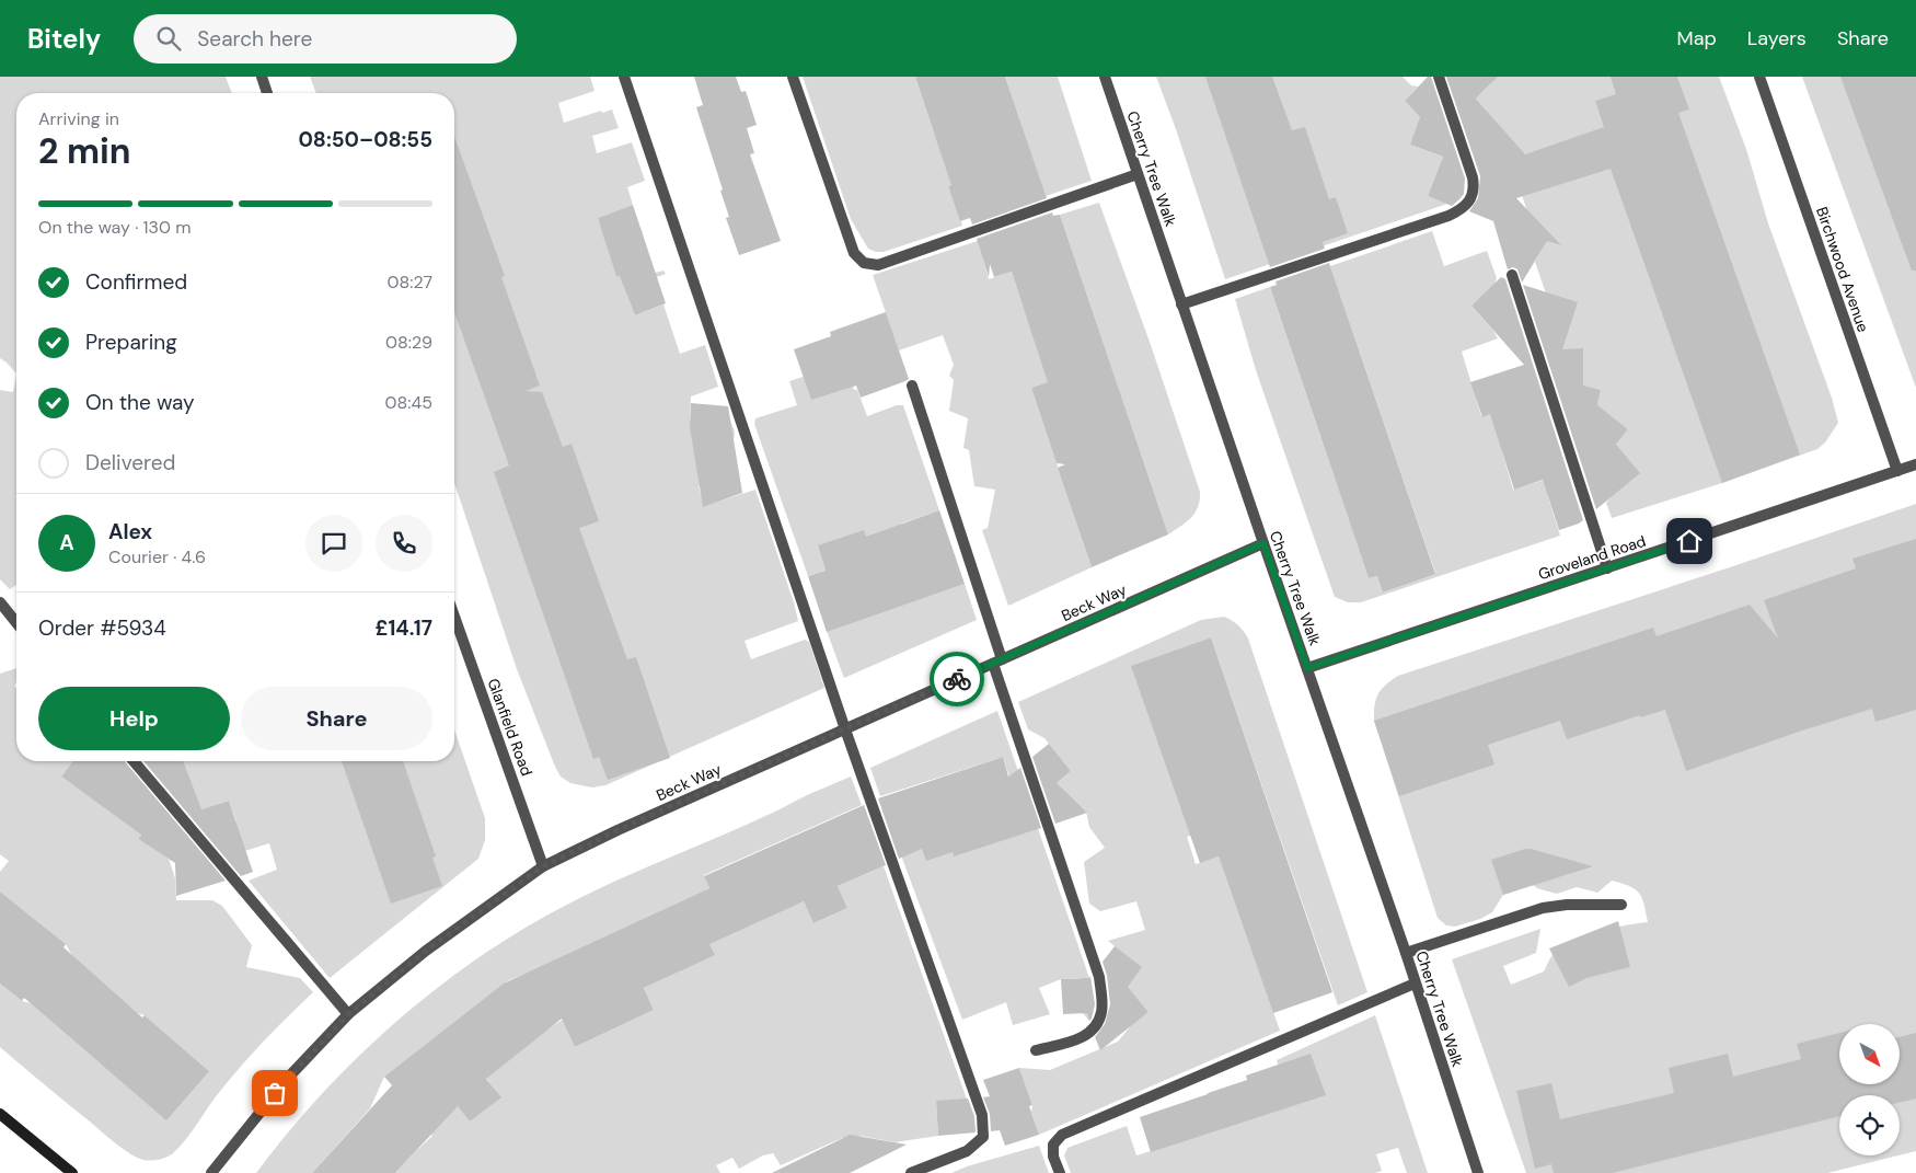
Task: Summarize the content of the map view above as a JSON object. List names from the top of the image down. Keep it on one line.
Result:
{"streets":{"street":["Cherry Tree Walk","Birchwood Avenue","Groveland Road","Beck Way","Glanfield Road"]},"crossings":[["Cherry Tree Walk","Groveland Road"],["Cherry Tree Walk","Beck Way"],["Birchwood Avenue","Groveland Road"],["Beck Way","Glanfield Road"]],"north":"bottom right","page":{"header":"Bitely","search":"Search here","nav":["Map","Layers","Share"],"heading":["2 min","Arriving in","08:50–08:55"],"panel":["Alex","Courier · 4.6","Order #5934","£14.17"],"bar":"On the way · 130 m","list":[["Confirmed","08:27"],["Preparing","08:29"],["On the way","08:45"],"Delivered"],"round":"A","buttons":["Help","Share"]}}
